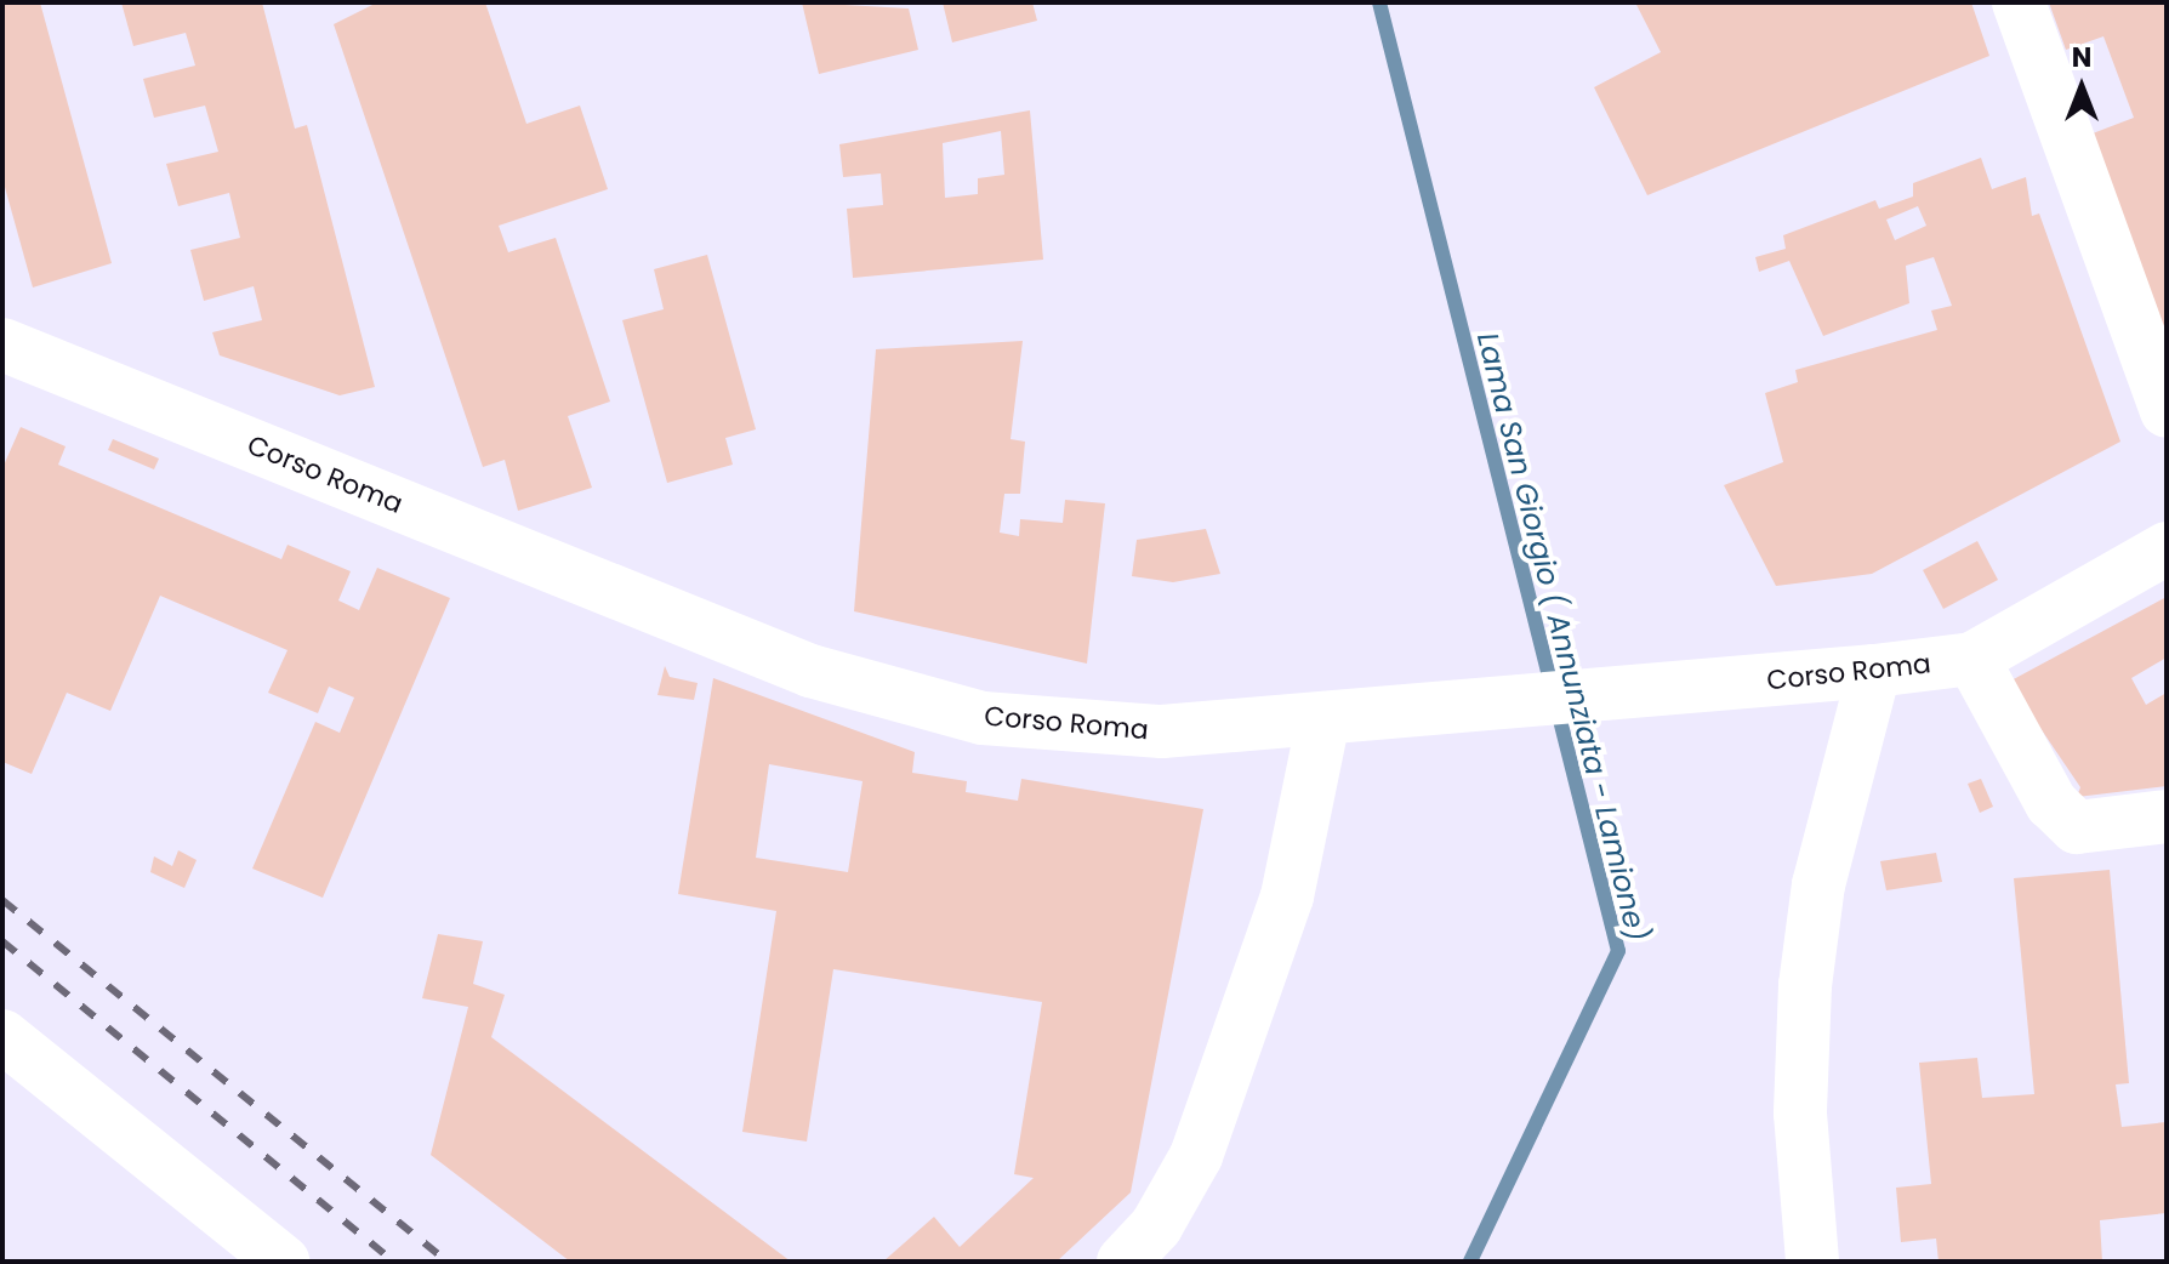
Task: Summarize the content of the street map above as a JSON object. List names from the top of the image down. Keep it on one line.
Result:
{"streets":{"main road":["Corso Roma"]},"water":["Lama San Giorgio ( Annunziata - Lamione)"],"north":"top"}
